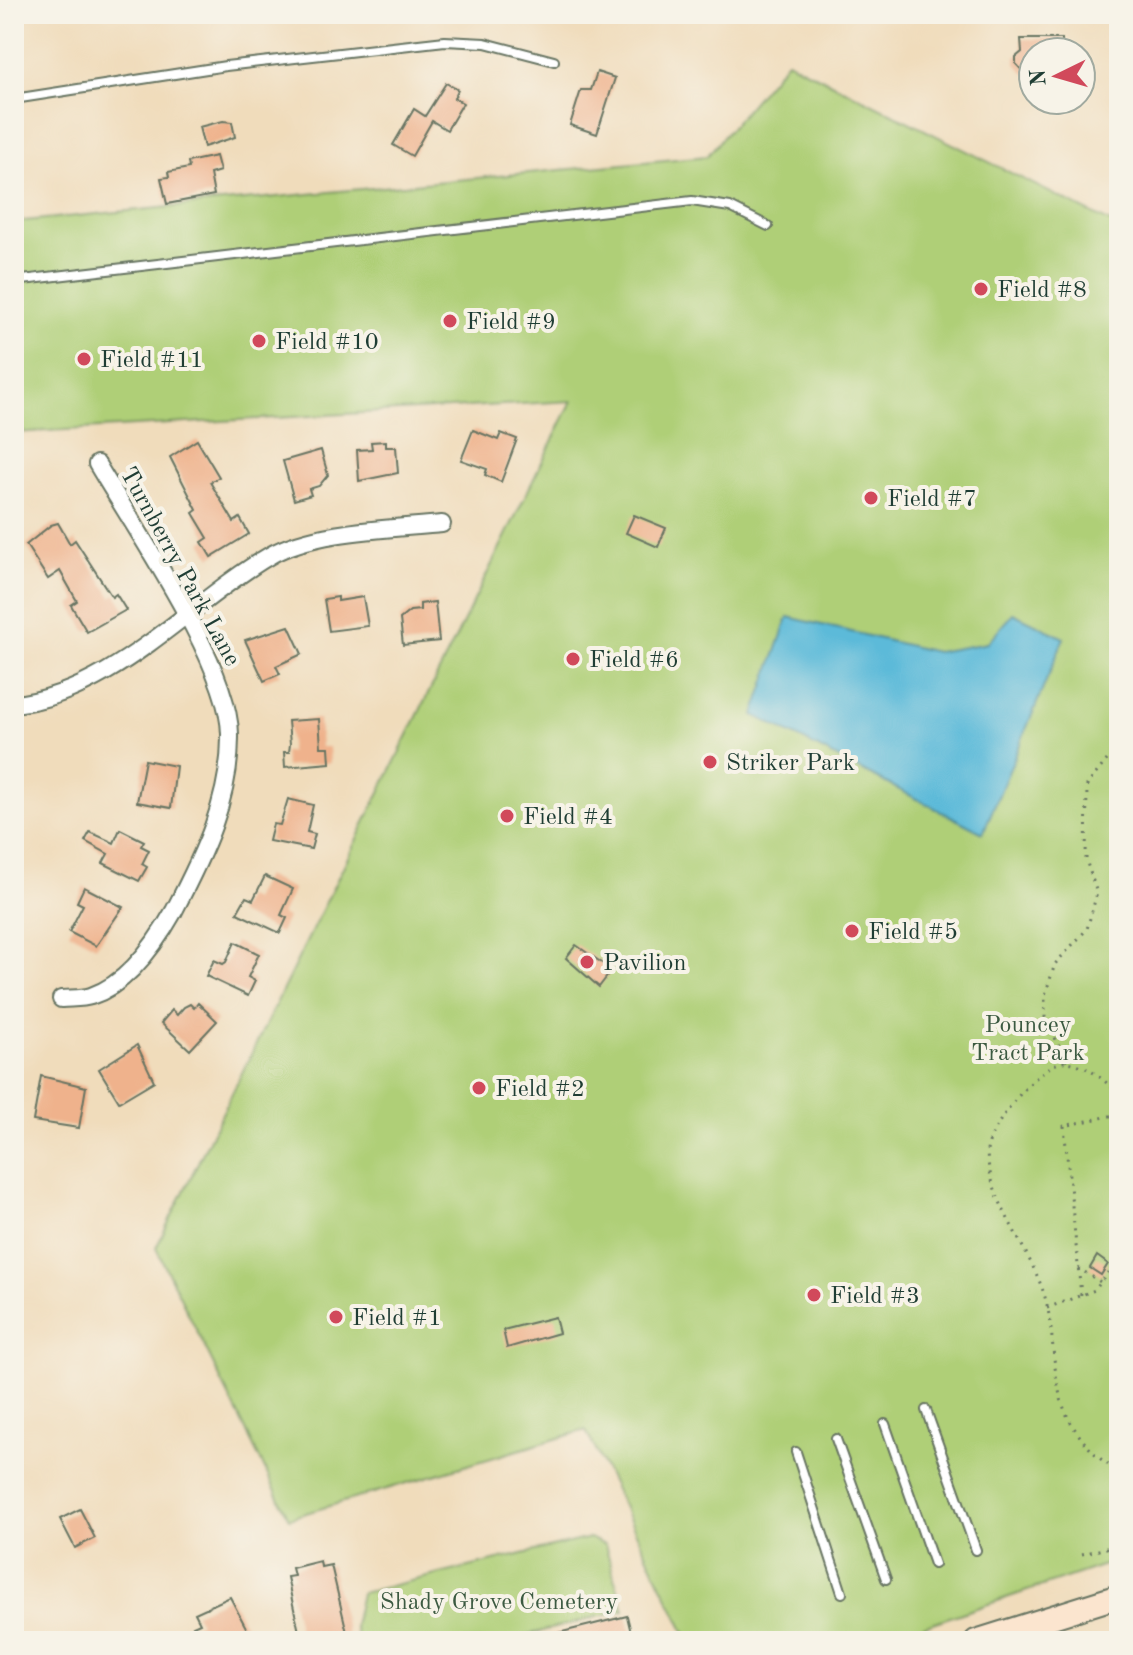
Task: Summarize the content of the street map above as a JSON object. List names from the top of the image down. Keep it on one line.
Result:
{"streets":{"street":["Turnberry Park Lane"]},"parks":["Pouncey Tract Park","Shady Grove Cemetery"],"places":["Field #8","Field #9","Field #10","Field #11","Field #7","Field #6","Striker Park","Field #4","Field #5","Pavilion","Field #2","Field #3","Field #1"],"north":"left"}
